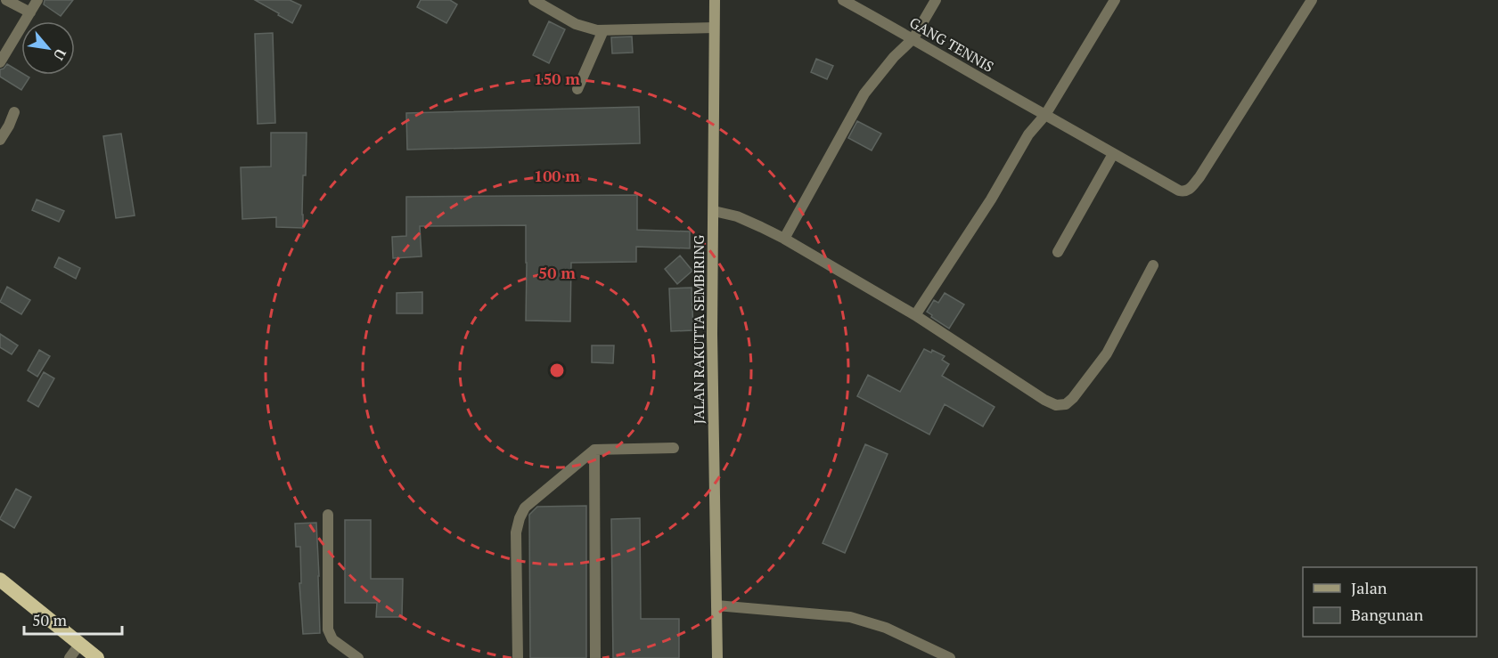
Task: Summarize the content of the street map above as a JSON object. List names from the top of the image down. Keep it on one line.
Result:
{"streets":{"main road":["JALAN RAKUTTA SEMBIRING"],"street":["GANG TENNIS"]},"legend":["Jalan","Bangunan"],"scale_bar":"50 m","north":"bottom right","rings":["150 m","100 m","50 m"]}
